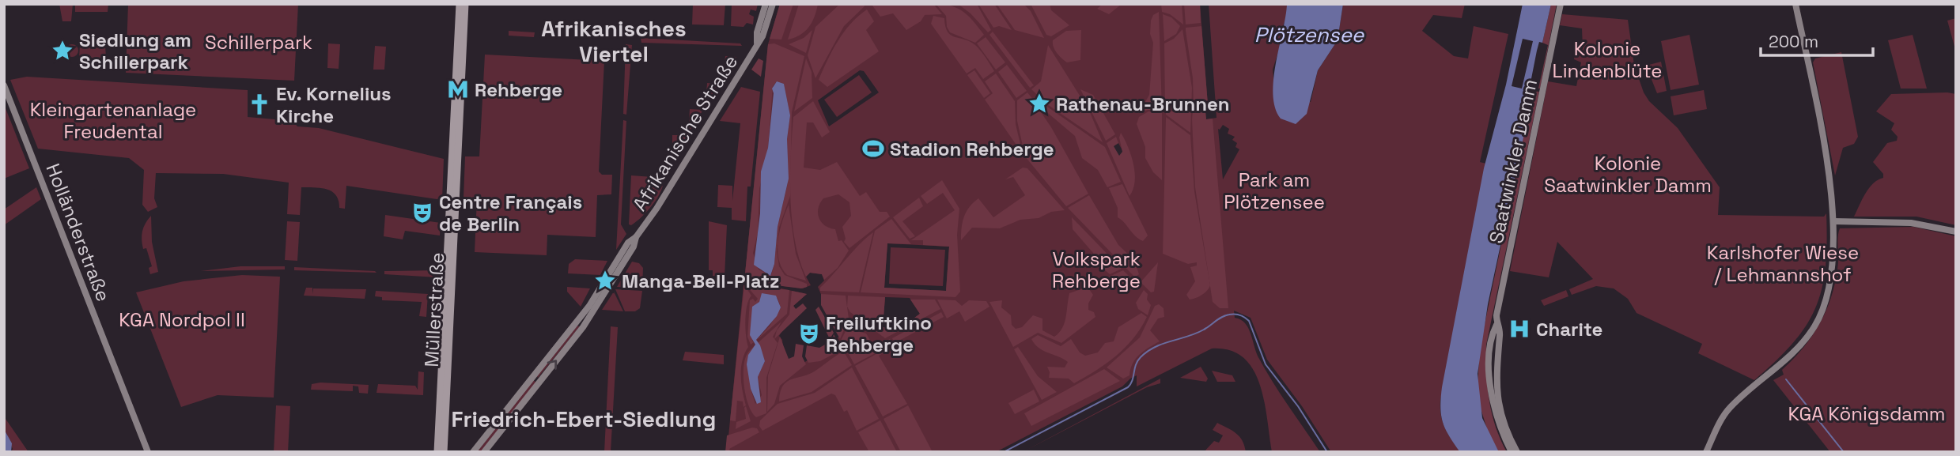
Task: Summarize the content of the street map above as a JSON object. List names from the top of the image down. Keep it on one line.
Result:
{"streets":{"main road":["Müllerstraße"],"street":["Afrikanische Straße","Saatwinkler Damm","Holländerstraße"]},"districts":["Afrikanisches Viertel","Friedrich-Ebert-Siedlung"],"water":["Plötzensee"],"parks":["Schillerpark","Kolonie Lindenblüte","Kleingartenanlage Freudental","Kolonie Saatwinkler Damm","Park am Plötzensee","Karlshofer Wiese / Lehmannshof","Volkspark Rehberge","KGA Nordpol II","KGA Königsdamm"],"places":{"place":["Siedlung am Schillerpark","Rathenau-Brunnen","Manga-Bell-Platz"],"metro station":["Rehberge"],"church":["Ev. Kornelius Kirche"],"sports":["Stadion Rehberge"],"theatre":["Centre Français de Berlin","Freiluftkino Rehberge"],"hospital":["Charite"]},"scale_bar":"200 m"}
